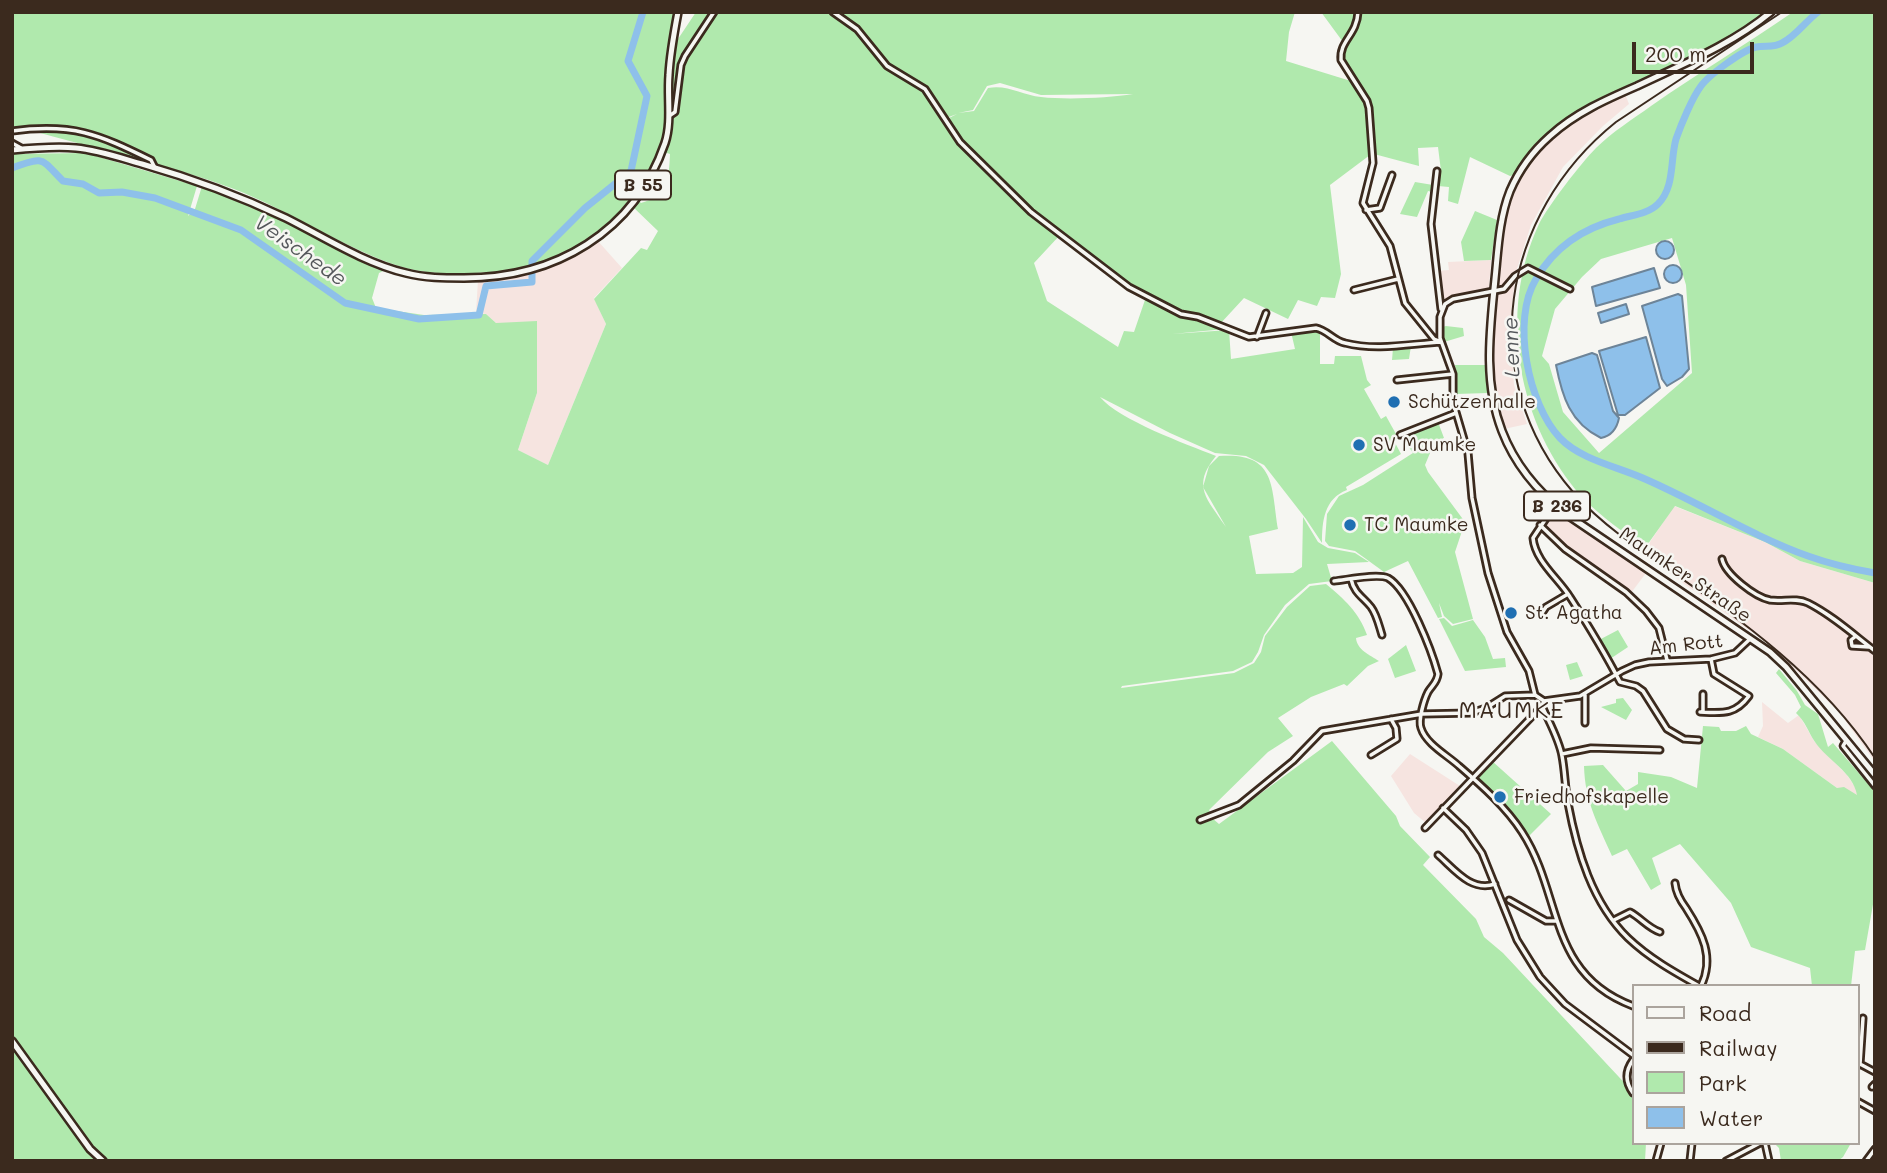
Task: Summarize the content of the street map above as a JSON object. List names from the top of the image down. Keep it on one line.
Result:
{"streets":{"main road":["B 55","B 236","Maumker Straße"],"street":["Am Rott"]},"crossings":[["B 236","Maumker Straße"],["Maumker Straße","Am Rott"]],"districts":["MAUMKE"],"water":["Veischede","Lenne"],"places":["Schützenhalle","SV Maumke","TC Maumke","St. Agatha","Friedhofskapelle"],"legend":["Road","Railway","Park","Water"],"scale_bar":"200 m"}
